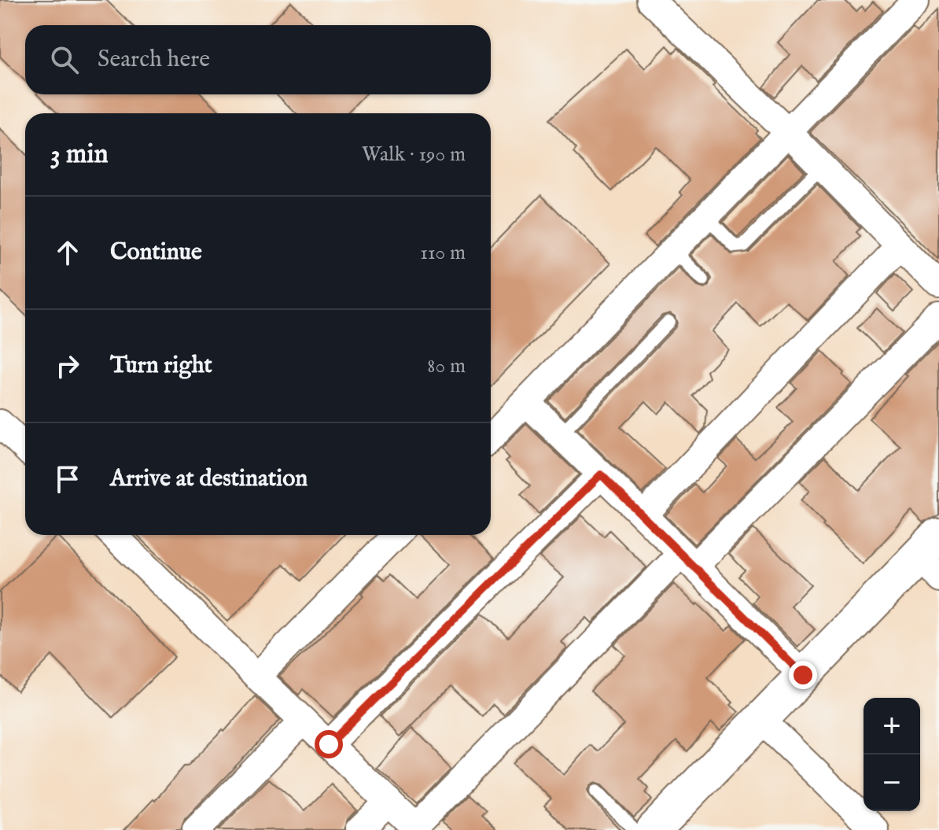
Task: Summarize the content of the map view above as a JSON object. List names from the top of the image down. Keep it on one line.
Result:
{"page":{"search":"Search here","heading":["3 min","Walk · 190 m"],"list":[["Continue","110 m"],["Turn right","80 m"],"Arrive at destination"],"map_buttons":["+","−"]}}
